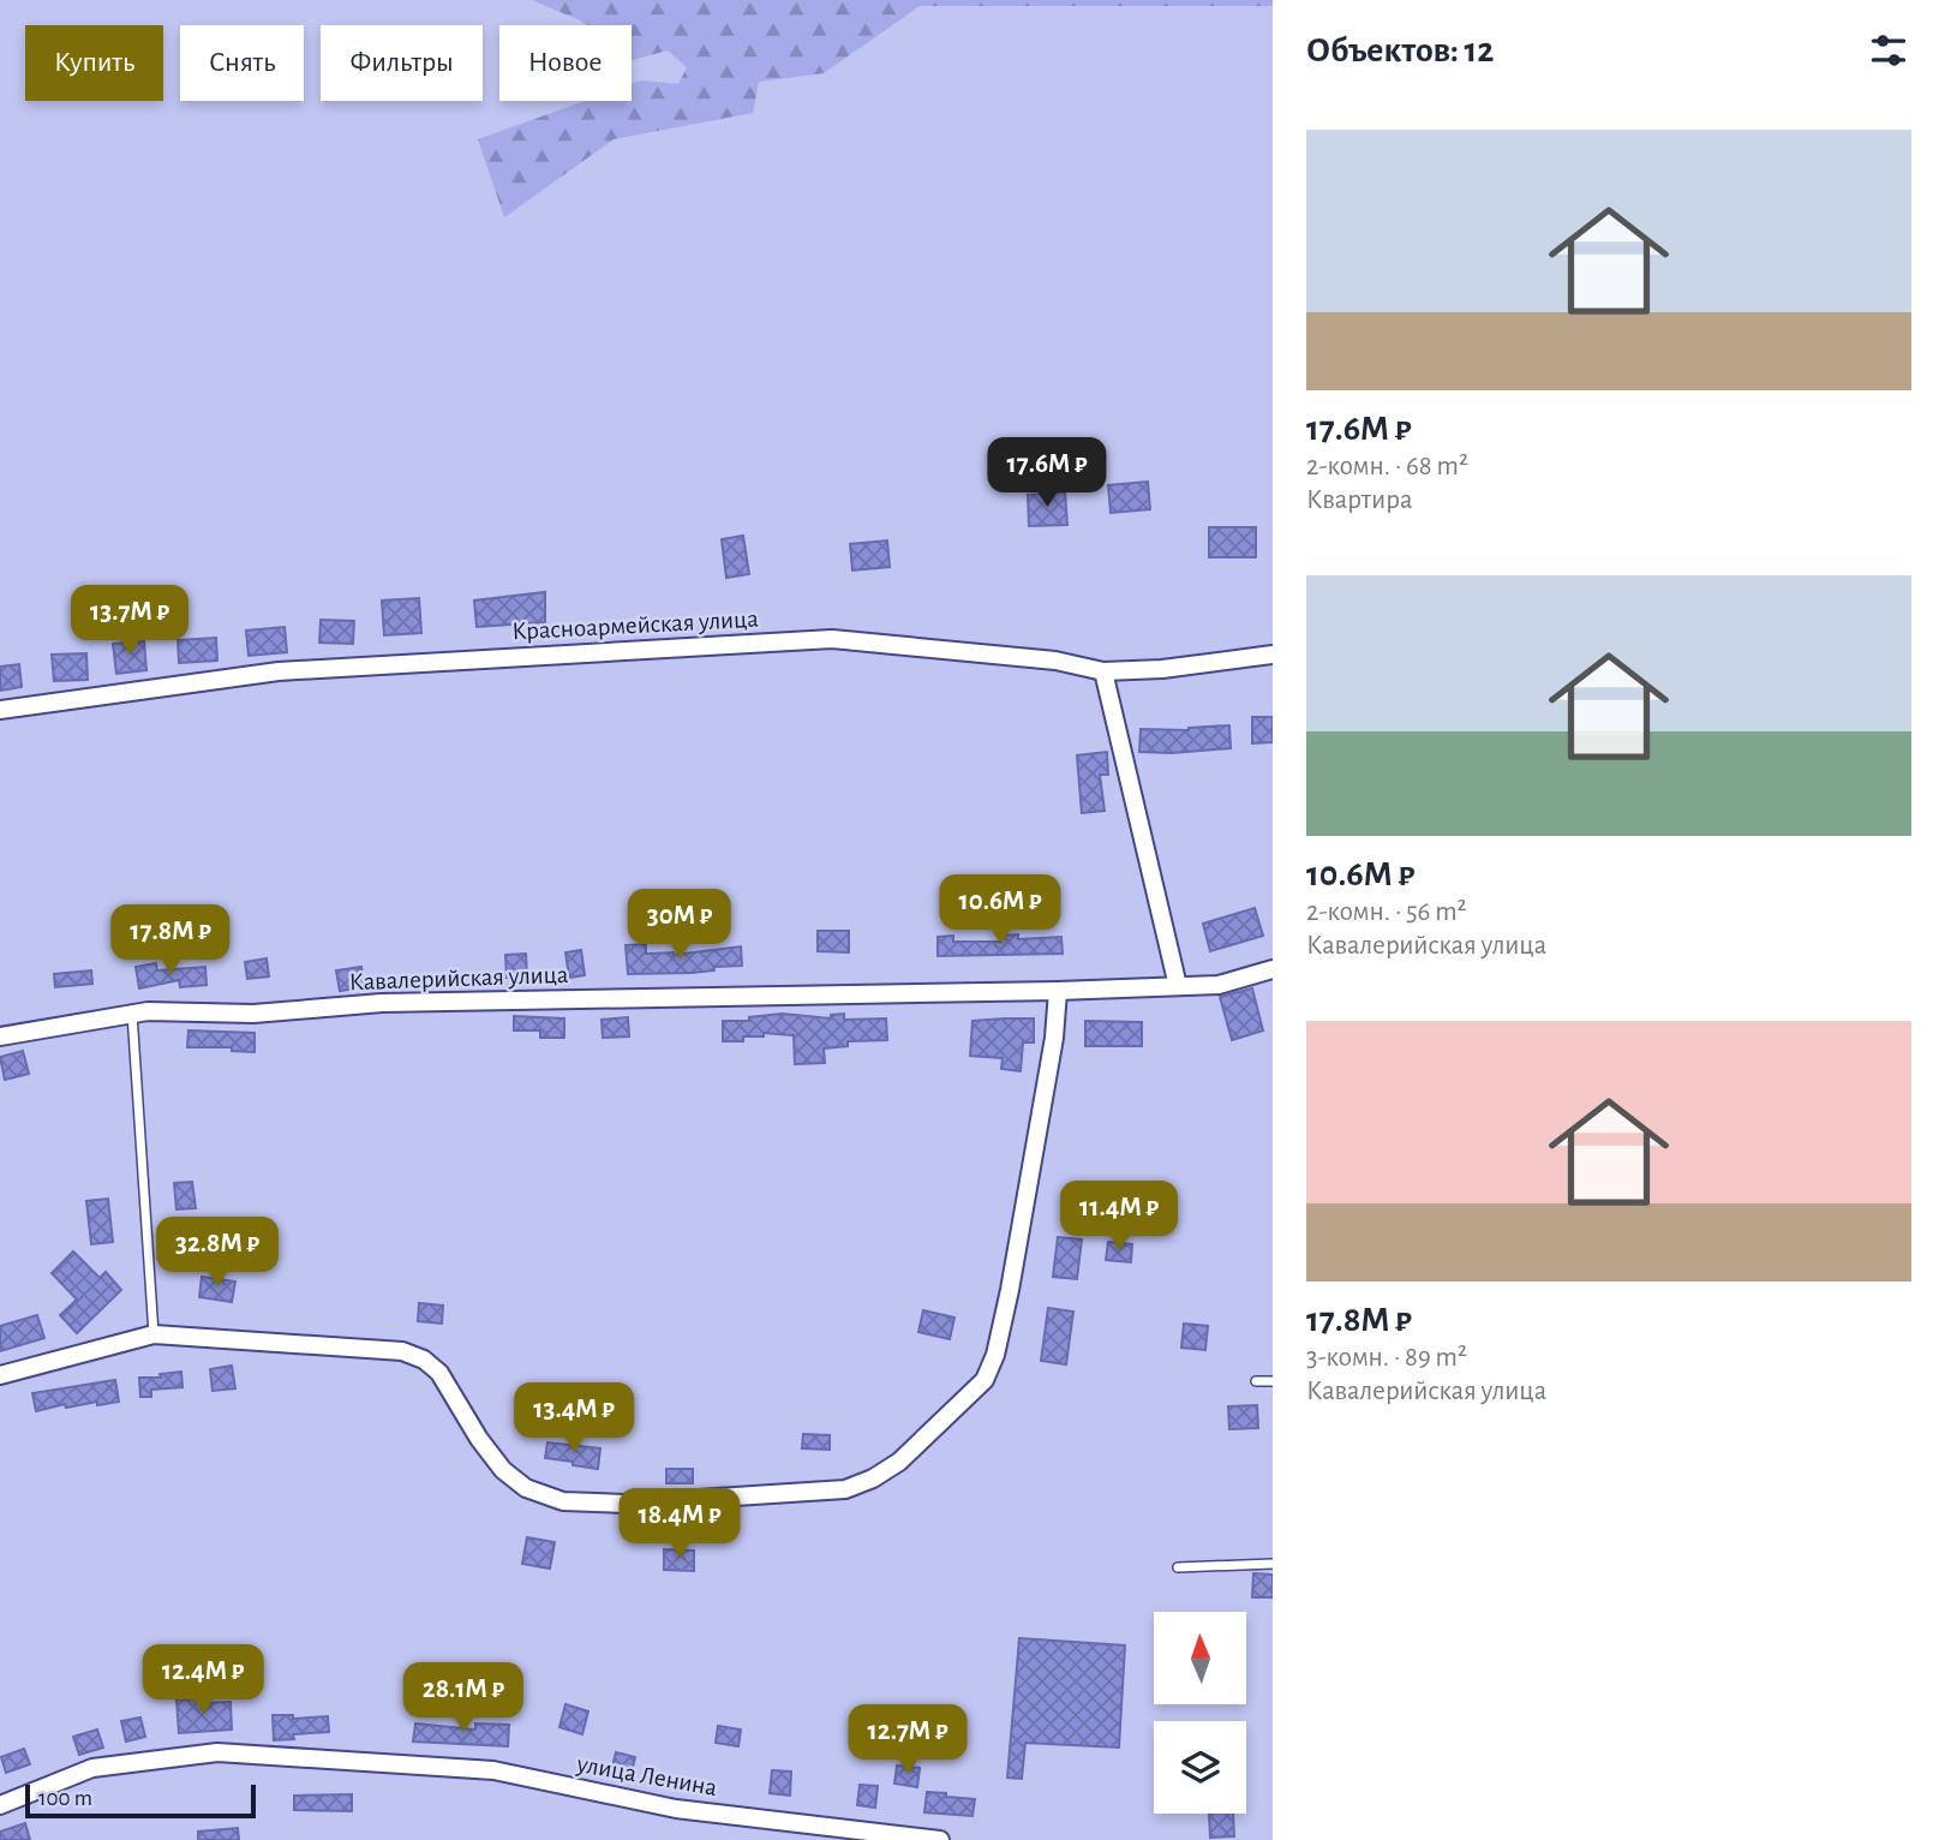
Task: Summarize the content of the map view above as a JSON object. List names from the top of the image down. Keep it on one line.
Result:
{"streets":{"street":["Красноармейская улица","Кавалерийская улица","улица Ленина"]},"scale_bar":"100 m","north":"top","page":{"heading":"Объектов: 12","chip":["Купить","Снять","Фильтры","Новое"],"list":[{"name":"17.6M ₽","note":"2-комн. · 68 m² · Квартира"},{"name":"10.6M ₽","note":"2-комн. · 56 m² · Кавалерийская улица"},{"name":"17.8M ₽","note":"3-комн. · 89 m² · Кавалерийская улица"}],"price":["17.6M ₽","13.7M ₽","10.6M ₽","30M ₽","17.8M ₽","11.4M ₽","32.8M ₽","13.4M ₽","18.4M ₽","12.4M ₽","28.1M ₽","12.7M ₽"],"scale":"100 m"}}
